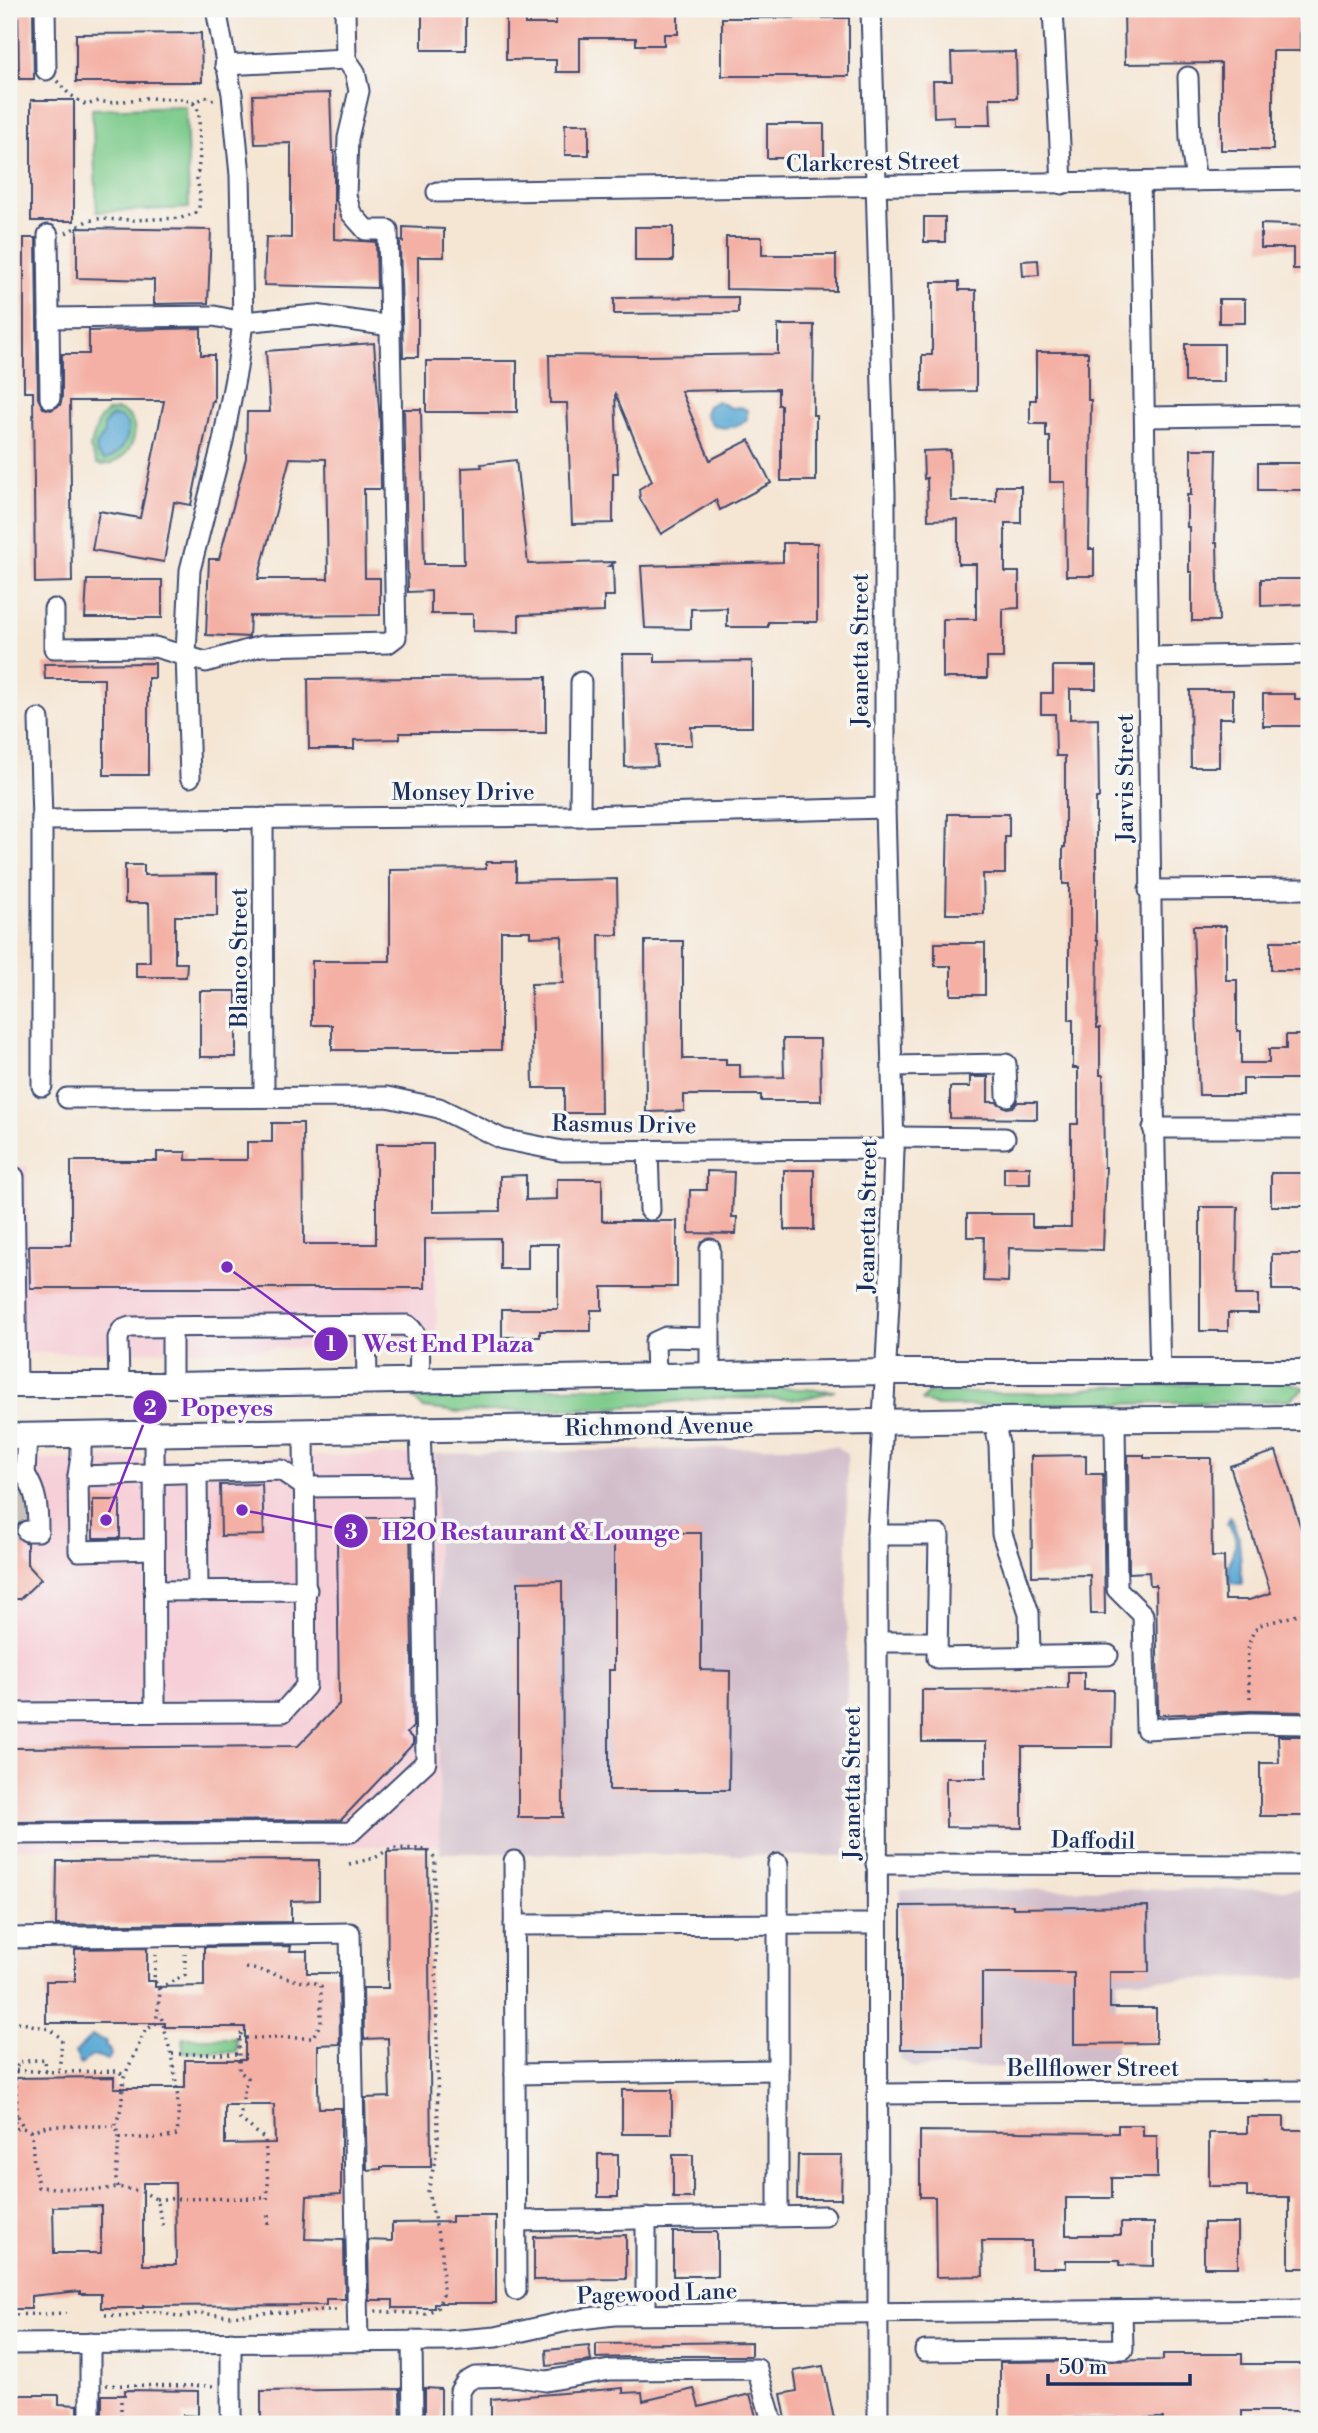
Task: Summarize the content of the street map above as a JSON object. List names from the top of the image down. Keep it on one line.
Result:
{"streets":{"main road":["Richmond Avenue"],"street":["Clarkcrest Street","Jeanetta Street","Jarvis Street","Monsey Drive","Blanco Street","Rasmus Drive","Daffodil","Bellflower Street","Pagewood Lane"]},"crossings":[["Clarkcrest Street","Jeanetta Street"],["Clarkcrest Street","Jarvis Street"],["Jeanetta Street","Monsey Drive"],["Jeanetta Street","Rasmus Drive"],["Jeanetta Street","Richmond Avenue"],["Jeanetta Street","Daffodil"],["Jeanetta Street","Bellflower Street"],["Jeanetta Street","Pagewood Lane"],["Monsey Drive","Blanco Street"],["Blanco Street","Rasmus Drive"]],"places":["West End Plaza","H2O Restaurant & Lounge","Popeyes"],"scale_bar":"50 m"}
